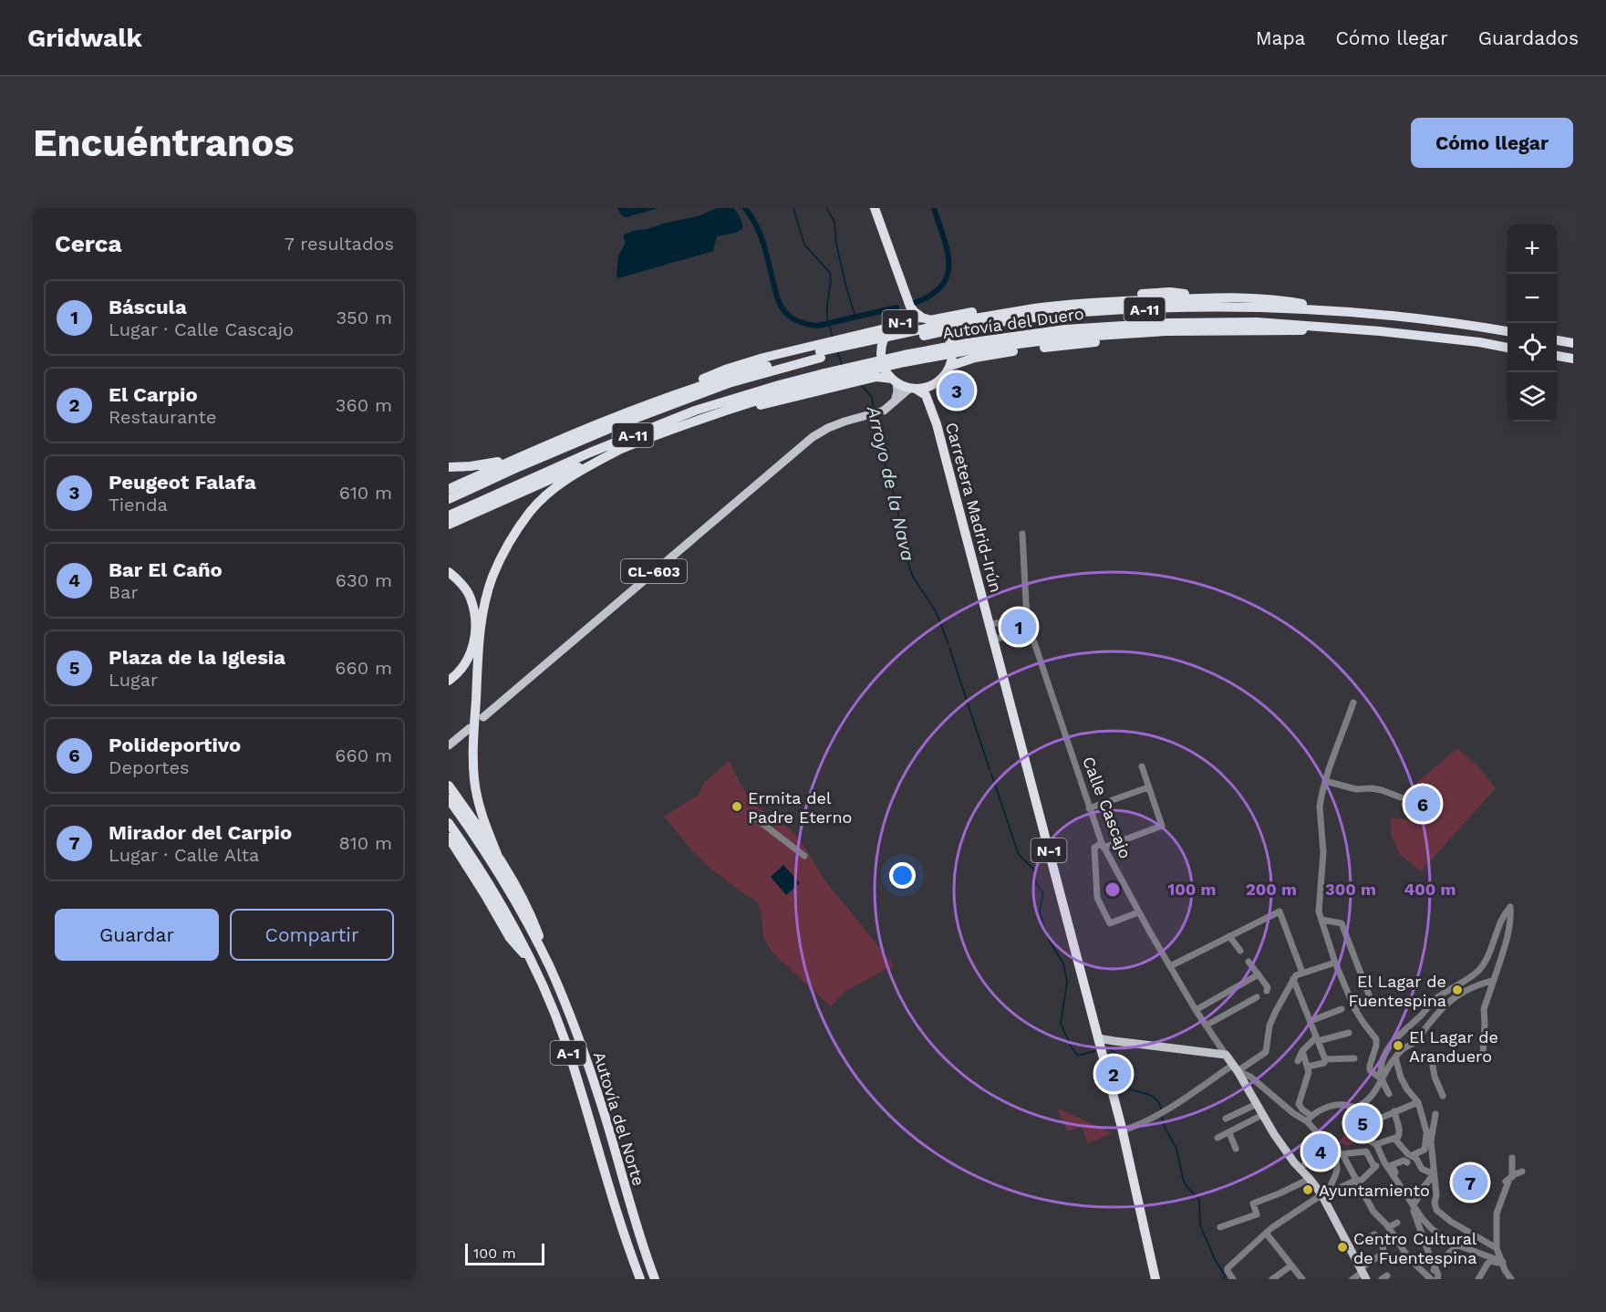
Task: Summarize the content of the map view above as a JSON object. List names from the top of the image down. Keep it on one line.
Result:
{"streets":{"highway":["A-11","N-1","Autovía del Duero","Carretera Madrid-Irún","A-1","Autovía del Norte"],"main road":["CL-603","Calle Cascajo"]},"crossings":[["N-1","Carretera Madrid-Irún"],["N-1","CL-603"],["Carretera Madrid-Irún","CL-603"]],"water":["Arroyo de la Nava"],"places":["Ermita del Padre Eterno","El Lagar de Fuentespina","El Lagar de Aranduero","Ayuntamiento","Centro Cultural de Fuentespina"],"scale_bar":"100 m","page":{"header":"Gridwalk","nav":["Mapa","Cómo llegar","Guardados"],"buttons":["Cómo llegar",["Guardar","Compartir"]],"title":"Encuéntranos","heading":["Cerca","7 resultados"],"map_buttons":["+","−"],"list":[{"mark":"1","name":"Báscula","note":"Lugar · Calle Cascajo","value":"350 m"},{"mark":"2","name":"El Carpio","note":"Restaurante","value":"360 m"},{"mark":"3","name":"Peugeot Falafa","note":"Tienda","value":"610 m"},{"mark":"4","name":"Bar El Caño","note":"Bar","value":"630 m"},{"mark":"5","name":"Plaza de la Iglesia","note":"Lugar","value":"660 m"},{"mark":"6","name":"Polideportivo","note":"Deportes","value":"660 m"},{"mark":"7","name":"Mirador del Carpio","note":"Lugar · Calle Alta","value":"810 m"}],"pins":["3","1","6","2","5","4","7"],"scale":"100 m"},"rings":["100 m","200 m","300 m","400 m"]}
